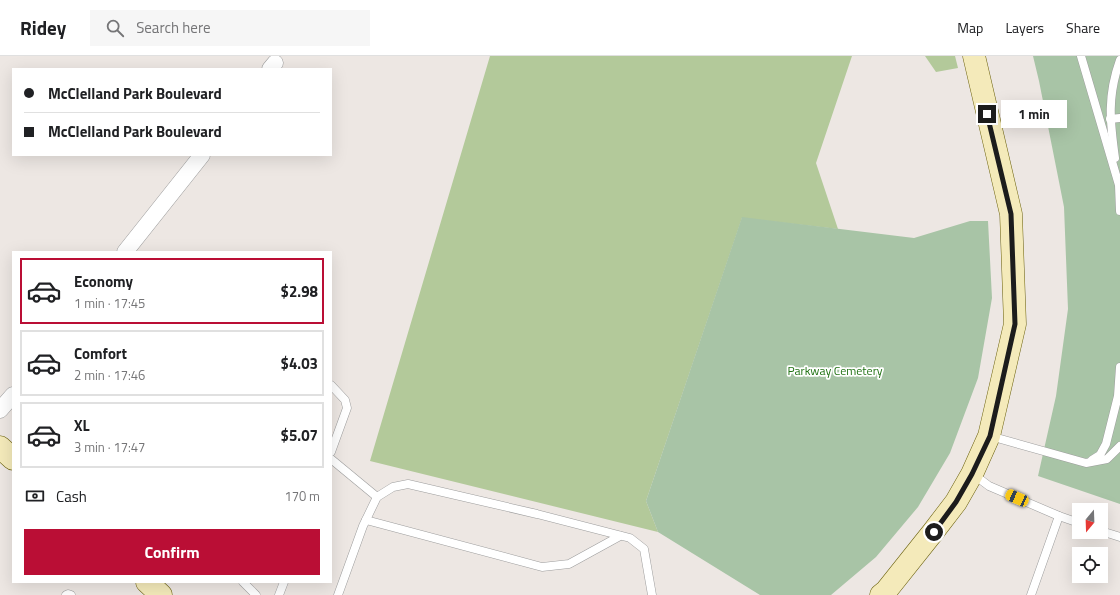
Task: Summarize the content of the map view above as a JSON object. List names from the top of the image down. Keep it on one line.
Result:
{"parks":["Parkway Cemetery"],"north":"bottom","page":{"header":"Ridey","search":"Search here","nav":["Map","Layers","Share"],"banner":["McClelland Park Boulevard","McClelland Park Boulevard"],"bubble":"1 min","list":[{"name":"Economy","note":"1 min · 17:45","value":"$2.98"},{"name":"Comfort","note":"2 min · 17:46","value":"$4.03"},{"name":"XL","note":"3 min · 17:47","value":"$5.07"}],"pay":["Cash","170 m"],"buttons":"Confirm"}}
